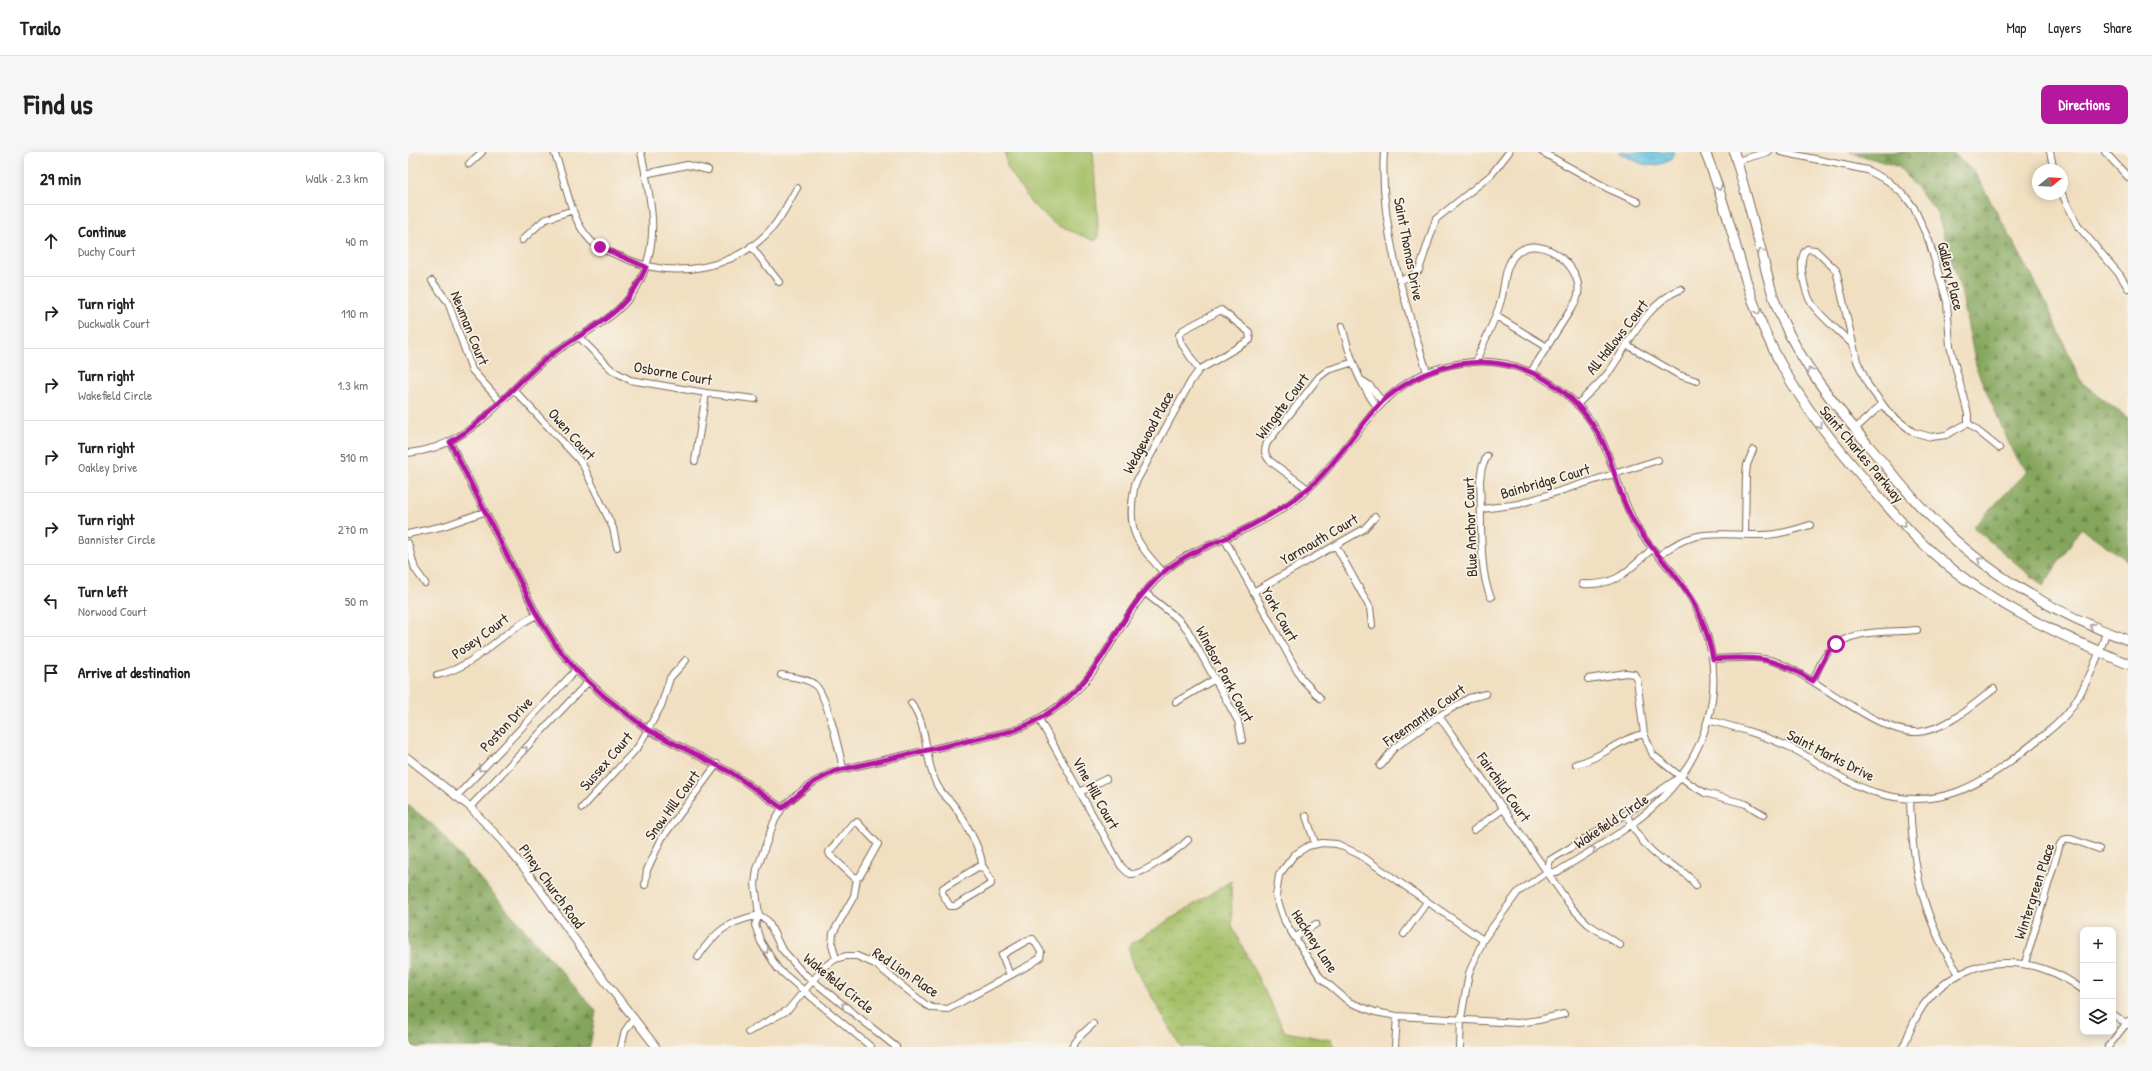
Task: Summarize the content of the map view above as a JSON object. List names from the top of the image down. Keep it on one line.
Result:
{"streets":{"main road":["Saint Charles Parkway"],"street":["Saint Thomas Drive","Gallery Place","Newman Court","All Hallows Court","Osborne Court","Wingate Court","Wedgewood Place","Owen Court","Bainbridge Court","Blue Anchor Court","Yarmouth Court","York Court","Posey Court","Windsor Park Court","Freemantle Court","Poston Drive","Saint Marks Drive","Sussex Court","Fairchild Court","Vine Hill Court","Snow Hill Court","Wakefield Circle","Piney Church Road","Wintergreen Place","Hackney Lane","Red Lion Place"]},"crossings":[["Saint Thomas Drive","Wakefield Circle"],["All Hallows Court","Wakefield Circle"],["Wingate Court","Wakefield Circle"],["Wedgewood Place","Wakefield Circle"],["Saint Charles Parkway","Saint Marks Drive"],["Bainbridge Court","Blue Anchor Court"],["Bainbridge Court","Wakefield Circle"],["Yarmouth Court","York Court"],["York Court","Wakefield Circle"],["Windsor Park Court","Wakefield Circle"],["Freemantle Court","Fairchild Court"],["Poston Drive","Piney Church Road"],["Saint Marks Drive","Wakefield Circle"],["Fairchild Court","Wakefield Circle"],["Vine Hill Court","Wakefield Circle"],["Wakefield Circle","Hackney Lane"]],"north":"right","page":{"header":"Trailo","nav":["Map","Layers","Share"],"title":"Find us","buttons":"Directions","heading":["29 min","Walk · 2.3 km"],"list":[["Continue","Duchy Court","40 m"],["Turn right","Duckwalk Court","110 m"],["Turn right","Wakefield Circle","1.3 km"],["Turn right","Oakley Drive","510 m"],["Turn right","Bannister Circle","270 m"],["Turn left","Norwood Court","50 m"],"Arrive at destination"],"map_buttons":["+","−"]}}
